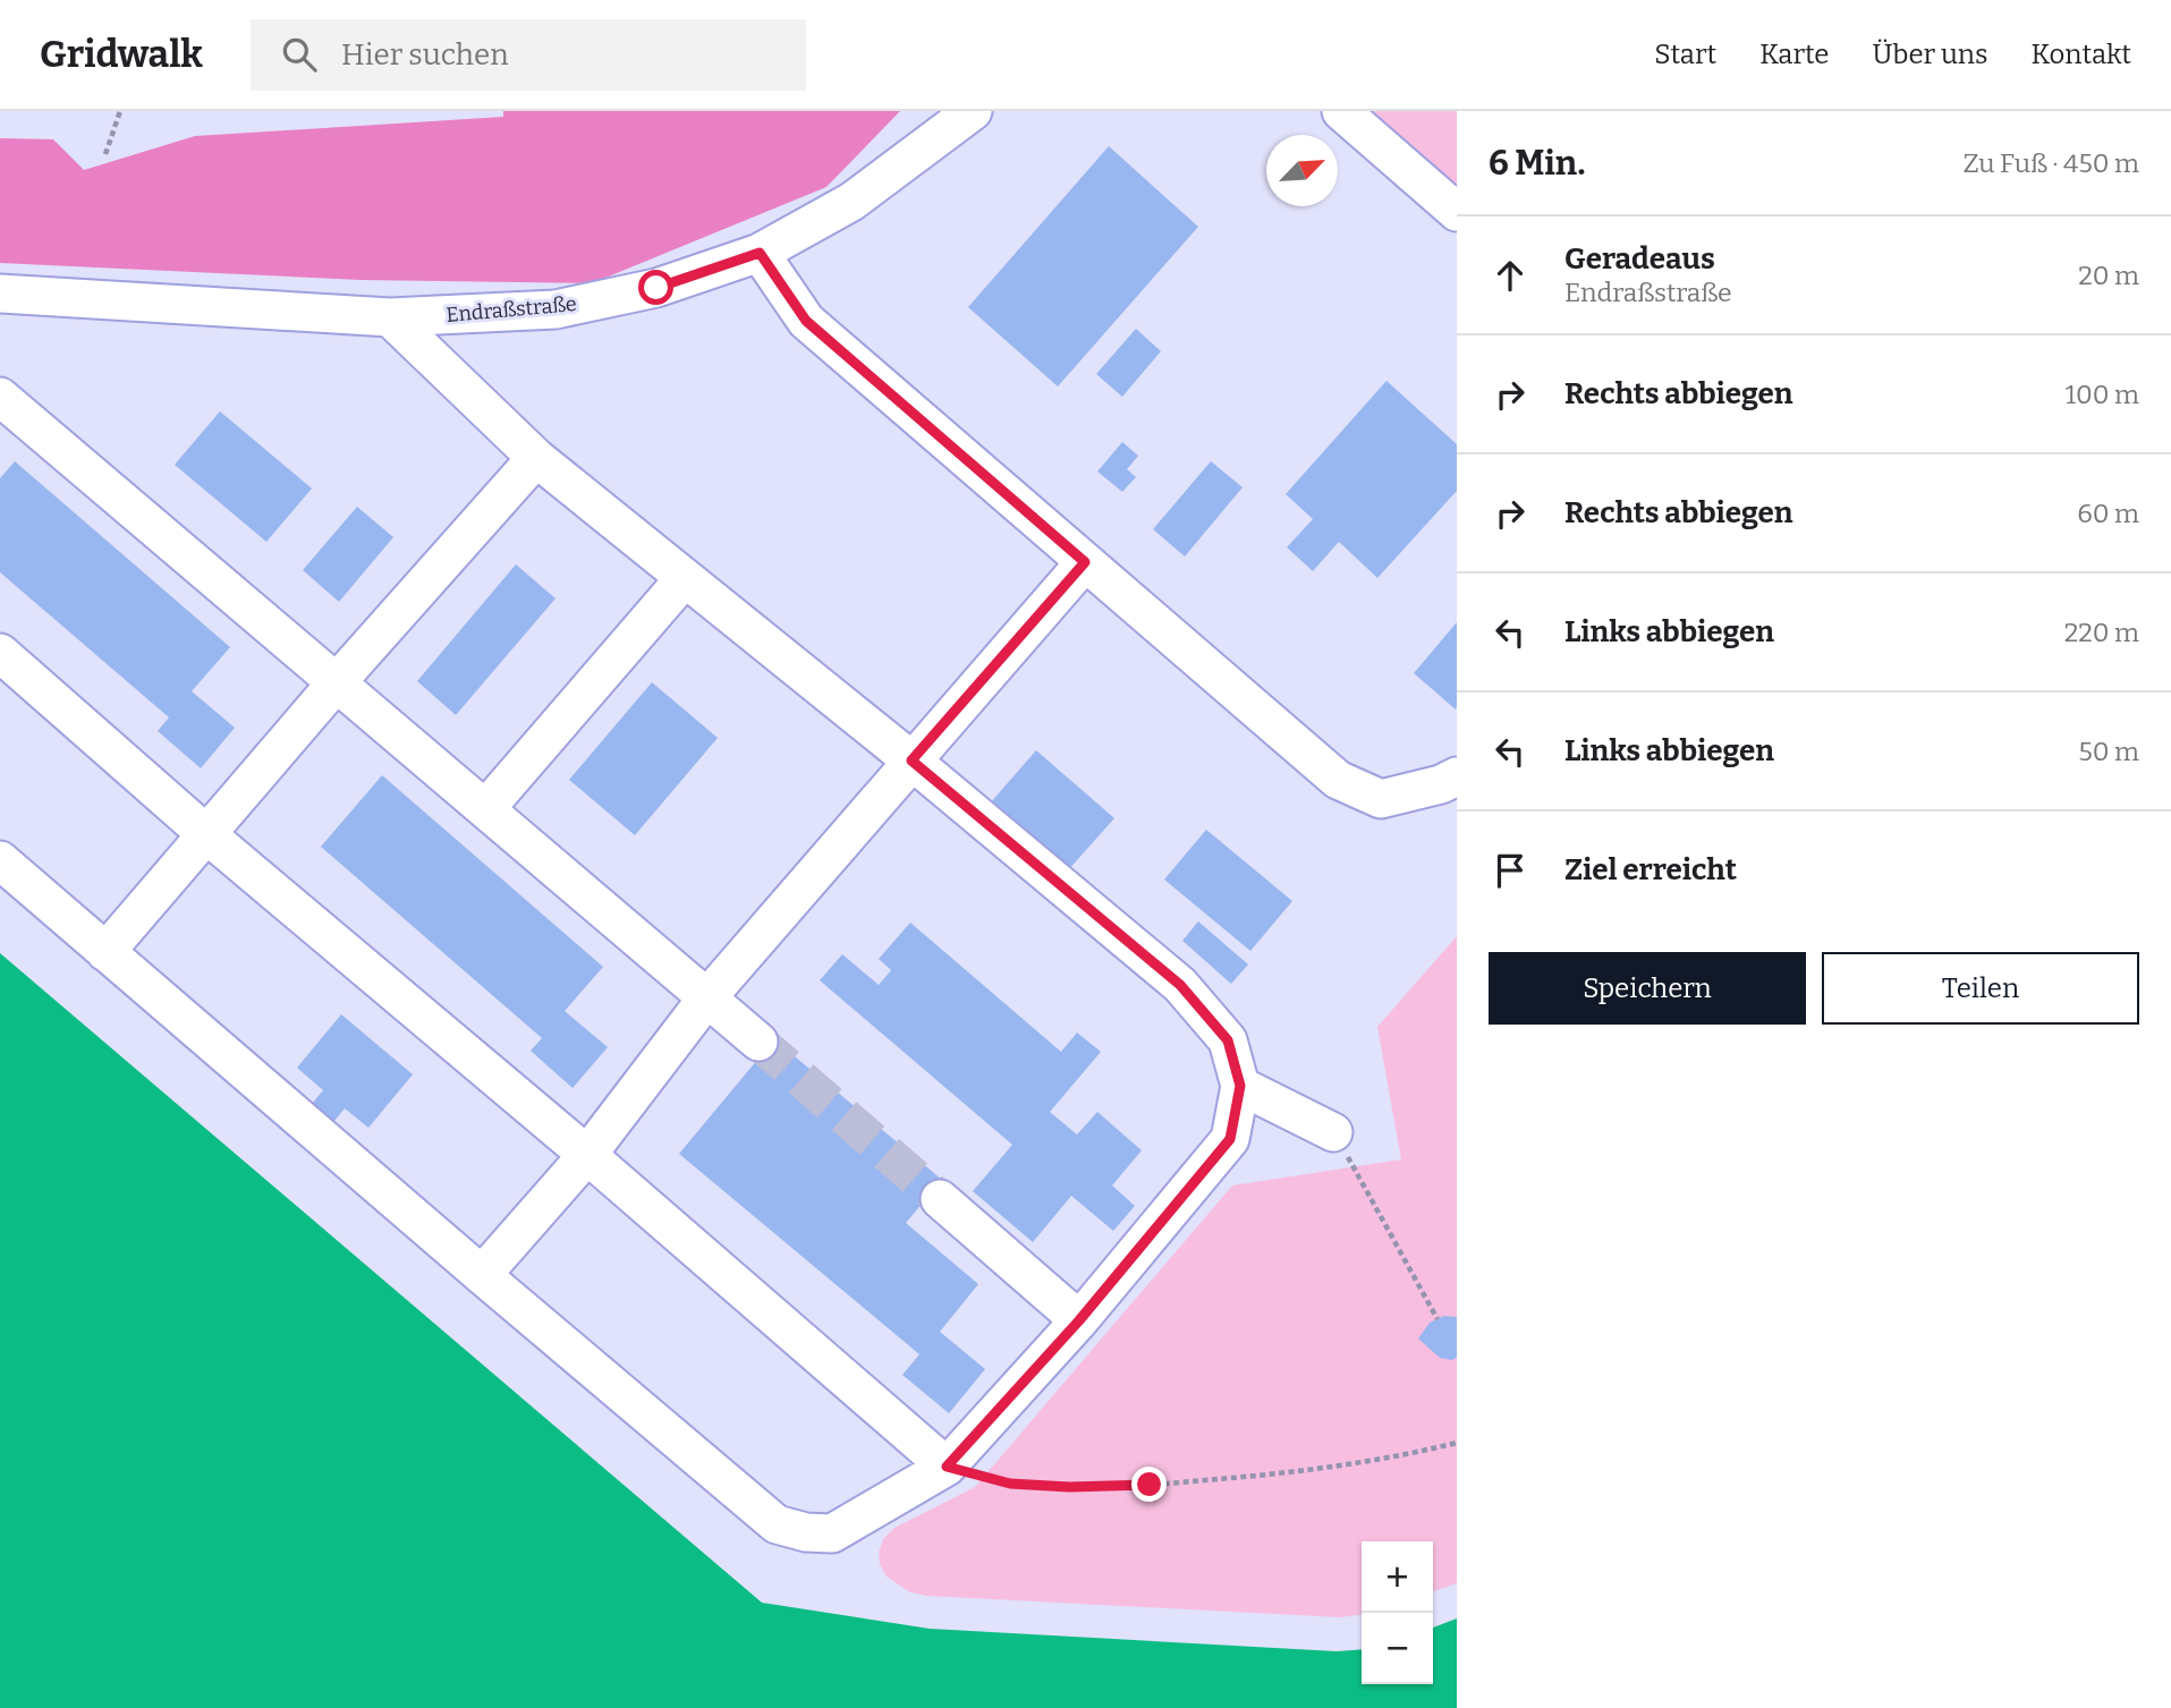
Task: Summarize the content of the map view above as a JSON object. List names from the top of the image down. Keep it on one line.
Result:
{"streets":{"street":["Endraßstraße"]},"north":"top right","page":{"header":"Gridwalk","search":"Hier suchen","nav":["Start","Karte","Über uns","Kontakt"],"heading":["6 Min.","Zu Fuß · 450 m"],"list":[["Geradeaus","Endraßstraße","20 m"],["Rechts abbiegen","100 m"],["Rechts abbiegen","60 m"],["Links abbiegen","220 m"],["Links abbiegen","50 m"],"Ziel erreicht"],"buttons":["Speichern","Teilen"],"map_buttons":["+","−"]}}
